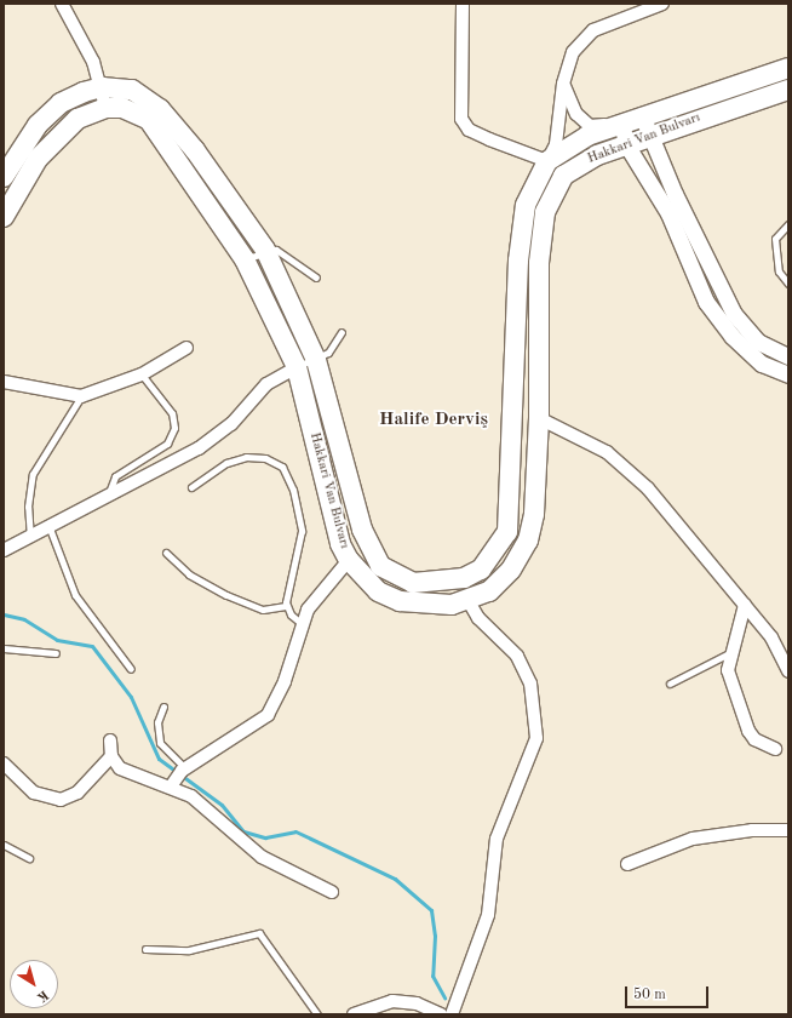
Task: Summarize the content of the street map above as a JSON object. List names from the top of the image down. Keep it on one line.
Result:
{"streets":{"main road":["Hakkari Van Bulvarı"]},"districts":["Halife Derviş"],"scale_bar":"50 m","north":"bottom right"}
